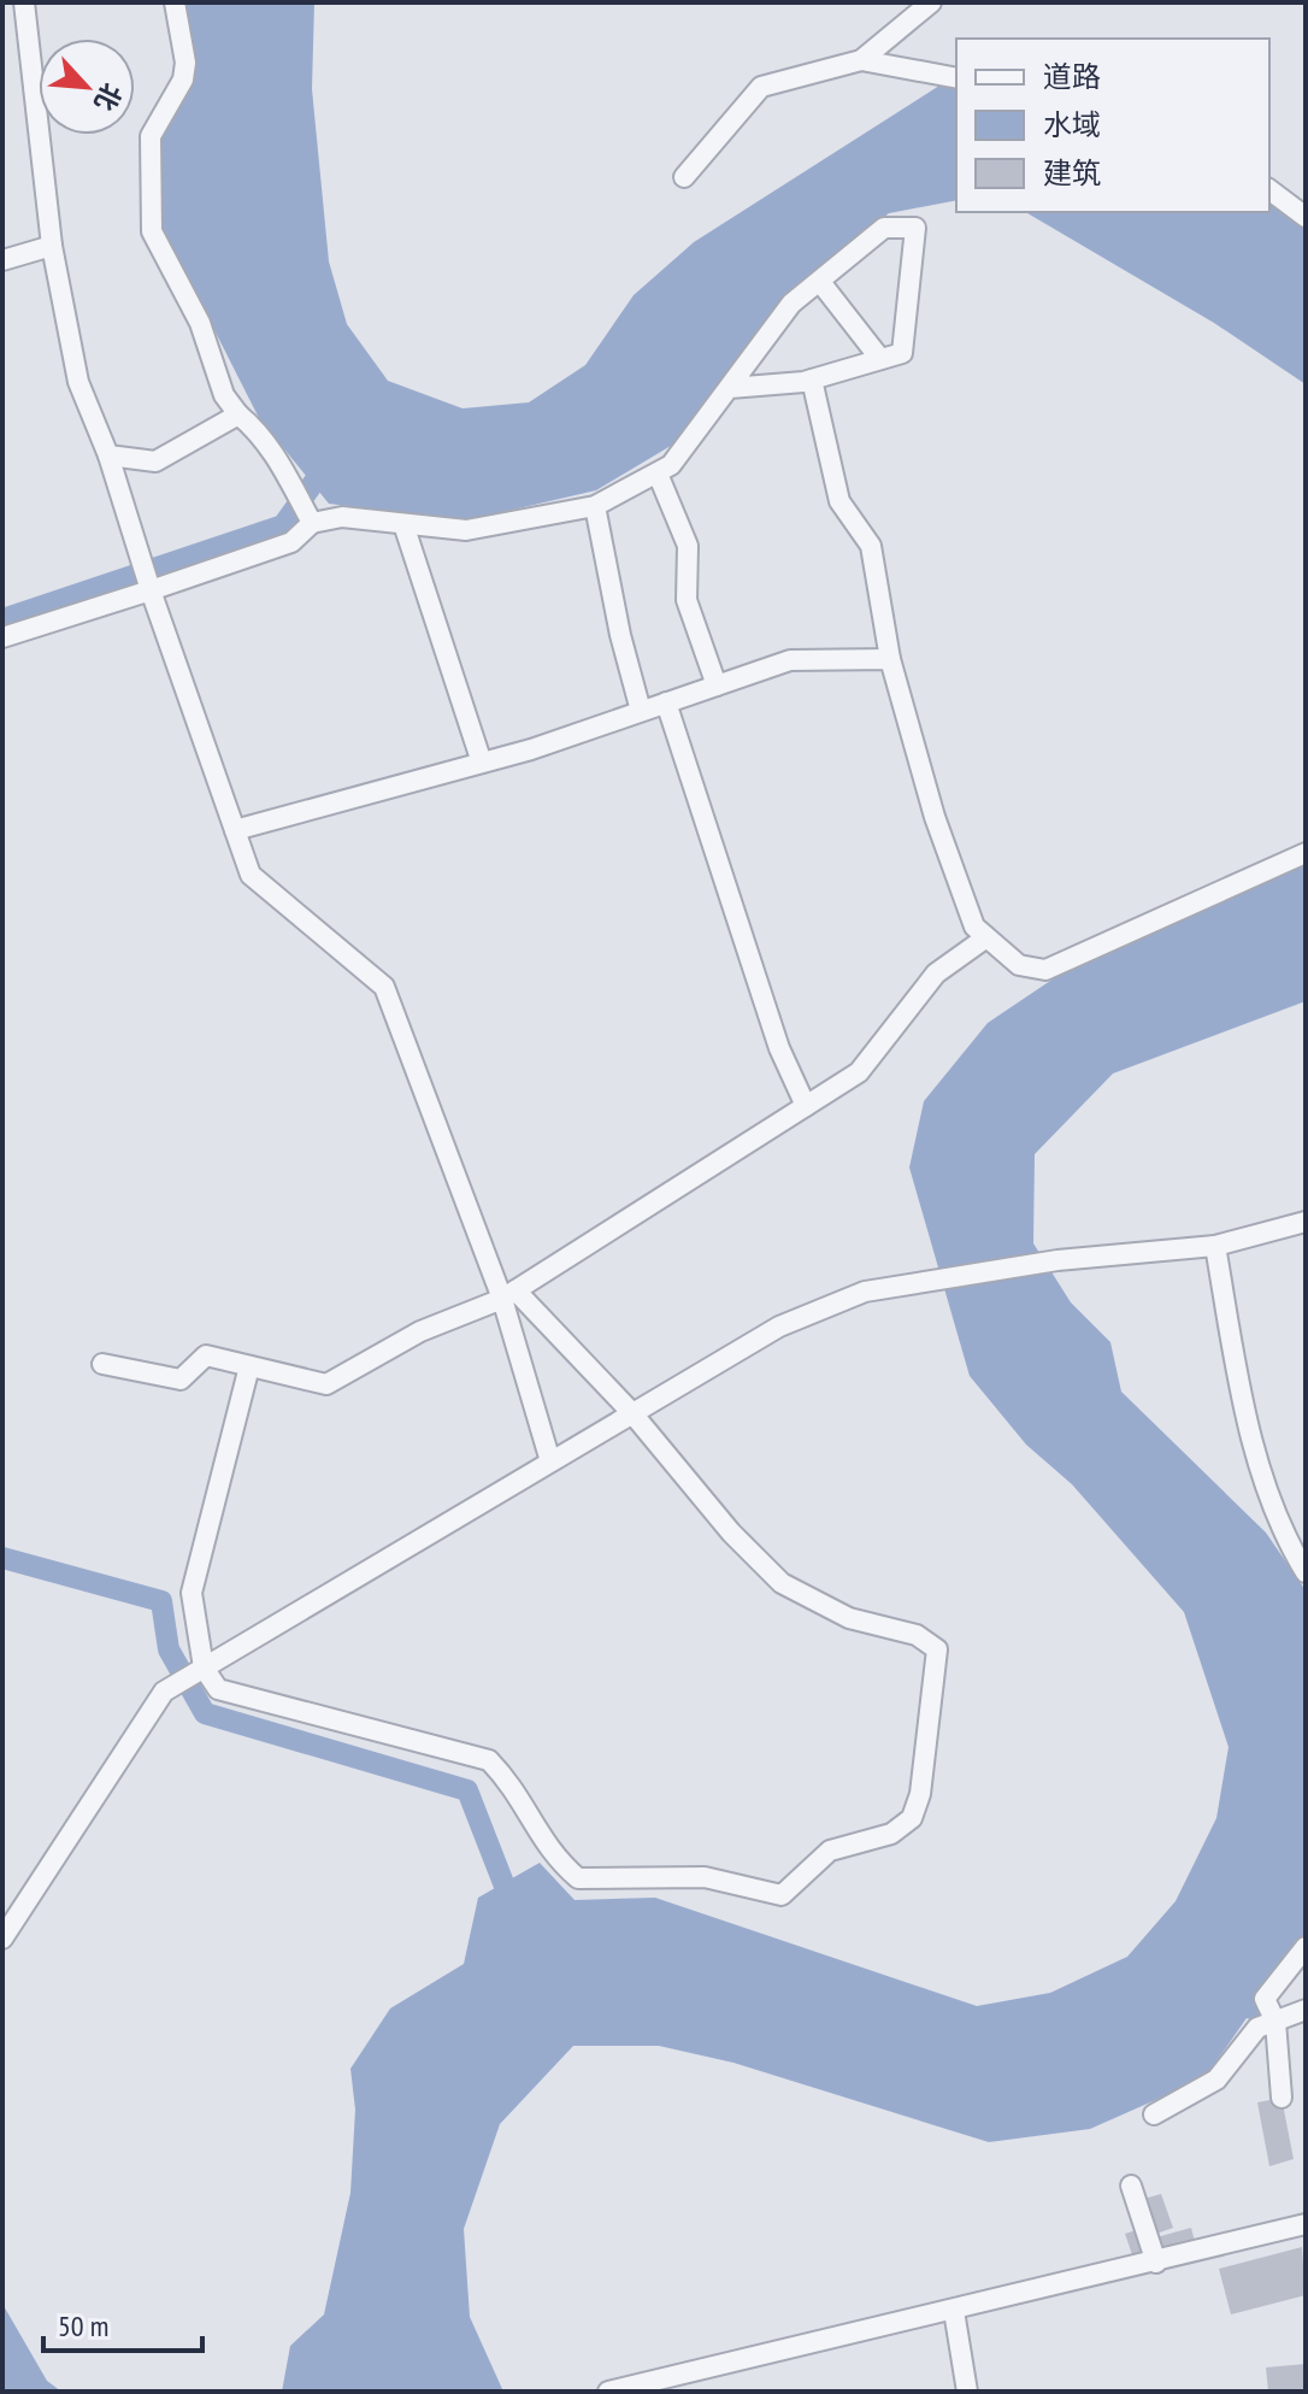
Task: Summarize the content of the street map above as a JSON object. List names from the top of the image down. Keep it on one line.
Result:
{"legend":["道路","水域","建筑"],"scale_bar":"50 m","north":"bottom right"}
